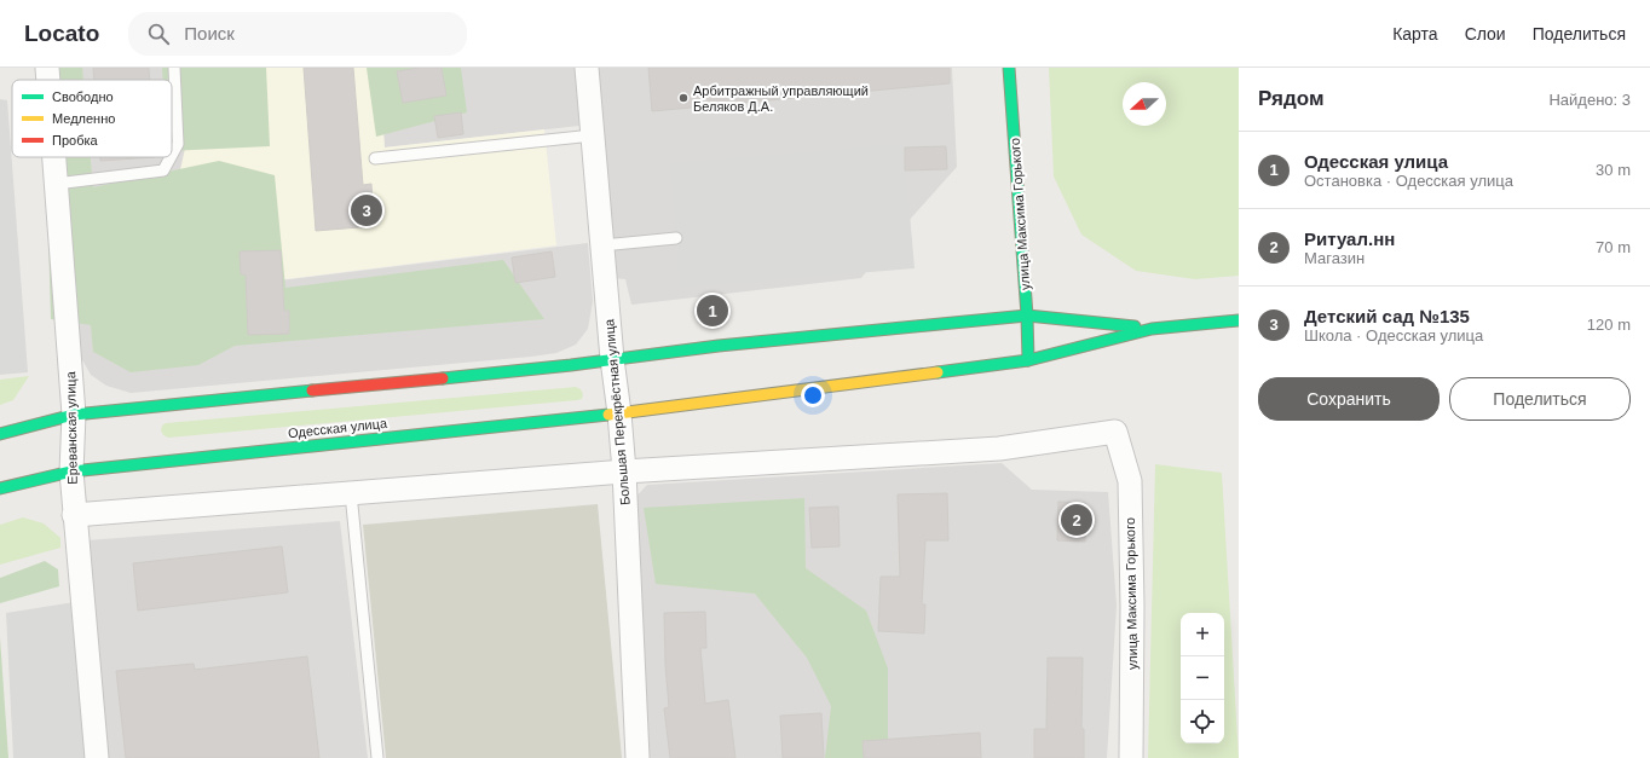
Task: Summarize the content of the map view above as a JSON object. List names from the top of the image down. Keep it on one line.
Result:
{"streets":{"main road":["улица Максима Горького","Одесская улица"],"street":["Большая Перекрёстная улица","Ереванская улица"]},"crossings":[["улица Максима Горького","Большая Перекрёстная улица"],["улица Максима Горького","Одесская улица"],["Большая Перекрёстная улица","Одесская улица"],["Ереванская улица","Одесская улица"]],"places":["Арбитражный управляющий Беляков Д.А."],"legend":["Свободно","Медленно","Пробка"],"north":"left","page":{"header":"Locato","search":"Поиск","nav":["Карта","Слои","Поделиться"],"heading":["Рядом","Найдено: 3"],"list":[{"mark":"1","name":"Одесская улица","note":"Остановка · Одесская улица","value":"30 m"},{"mark":"2","name":"Ритуал.нн","note":"Магазин","value":"70 m"},{"mark":"3","name":"Детский сад №135","note":"Школа · Одесская улица","value":"120 m"}],"pins":["3","1","2"],"buttons":["Сохранить","Поделиться"],"map_buttons":["+","−"]}}
